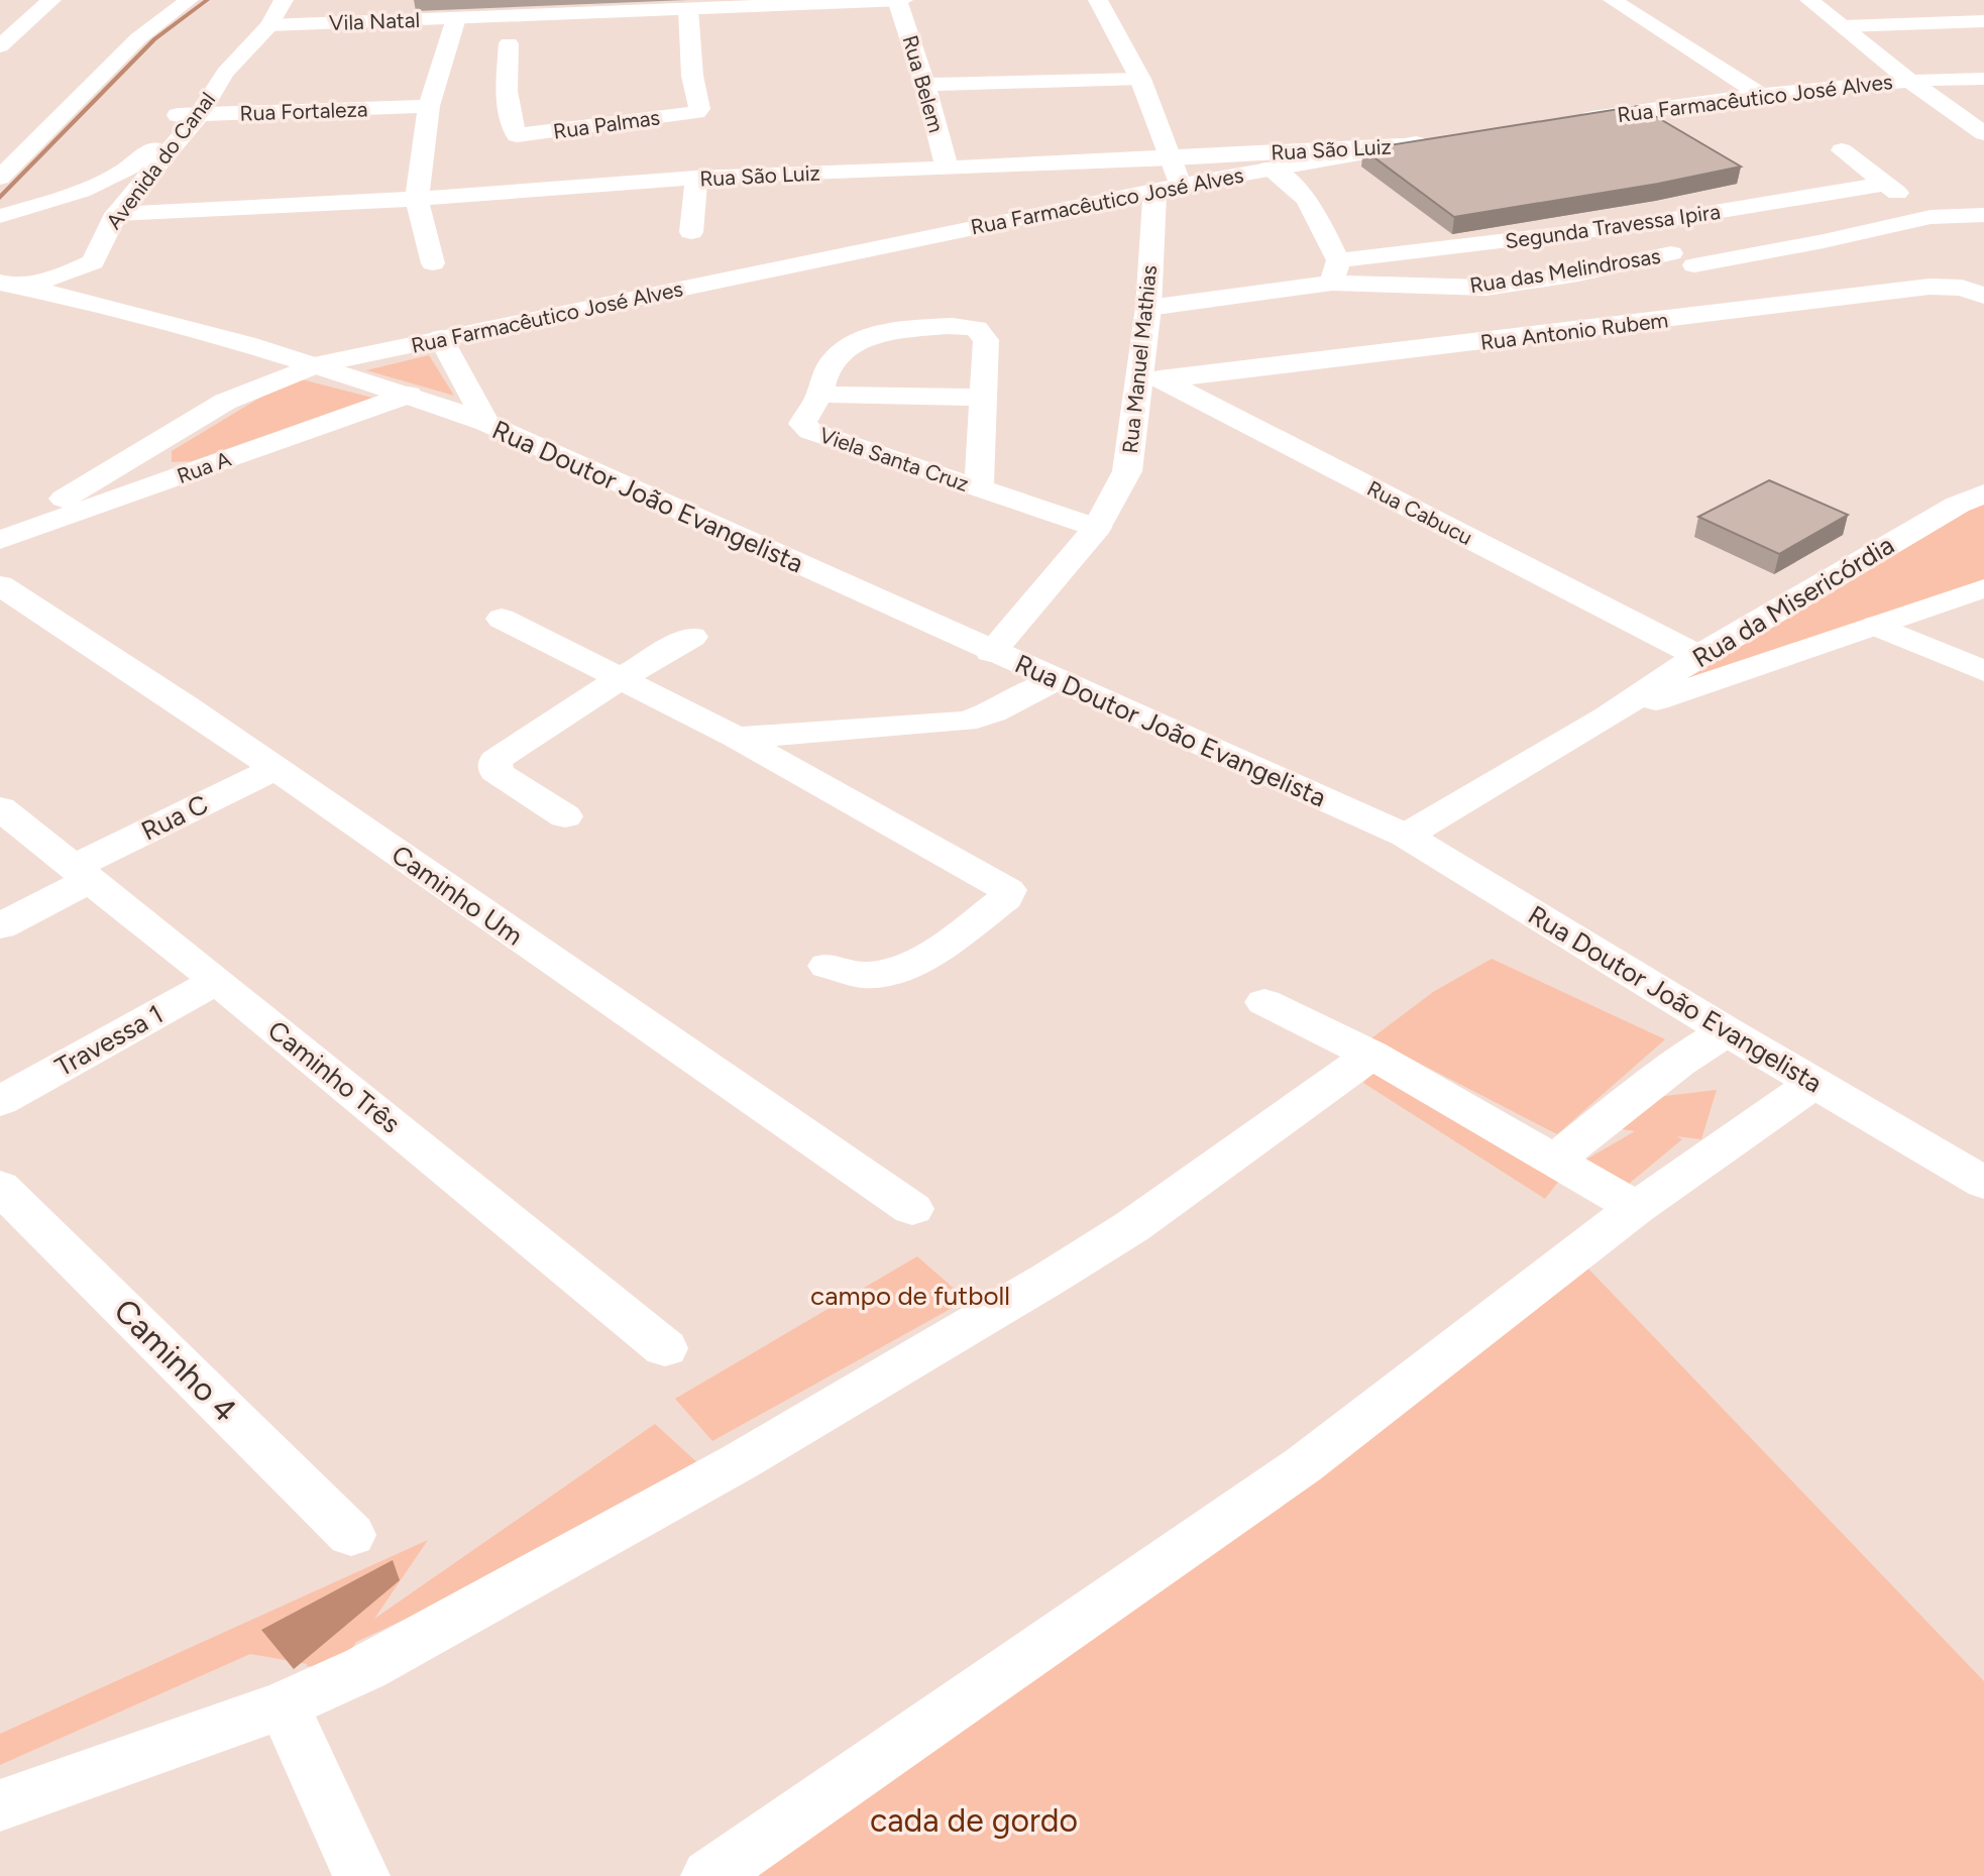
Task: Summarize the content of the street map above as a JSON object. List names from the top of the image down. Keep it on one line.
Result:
{"streets":{"street":["Vila Natal","Rua Belem","Rua Farmacêutico José Alves","Rua Fortaleza","Rua Palmas","Rua São Luiz","Avenida do Canal","Segunda Travessa Ipira","Rua das Melindrosas","Rua Antonio Rubem","Rua Manuel Mathias","Viela Santa Cruz","Rua A","Rua Doutor João Evangelista","Rua Cabucu","Rua da Misericórdia","Rua C","Caminho Um","Travessa 1","Caminho Três","Caminho 4"]},"crossings":[["Vila Natal","Rua Belem"],["Vila Natal","Rua Palmas"],["Vila Natal","Avenida do Canal"],["Rua Belem","Rua São Luiz"],["Rua Farmacêutico José Alves","Rua São Luiz"],["Rua Farmacêutico José Alves","Rua Manuel Mathias"],["Rua Farmacêutico José Alves","Rua A"],["Rua Farmacêutico José Alves","Rua Doutor João Evangelista"],["Rua Fortaleza","Avenida do Canal"],["Rua São Luiz","Avenida do Canal"],["Rua São Luiz","Rua Manuel Mathias"],["Segunda Travessa Ipira","Rua das Melindrosas"],["Rua das Melindrosas","Rua Manuel Mathias"],["Rua Antonio Rubem","Rua Manuel Mathias"],["Rua Antonio Rubem","Rua Cabucu"],["Rua Manuel Mathias","Viela Santa Cruz"],["Rua Manuel Mathias","Rua Doutor João Evangelista"],["Rua Manuel Mathias","Rua Cabucu"],["Rua A","Rua Doutor João Evangelista"],["Rua Doutor João Evangelista","Rua da Misericórdia"],["Rua Cabucu","Rua da Misericórdia"],["Rua C","Caminho Um"],["Rua C","Caminho Três"],["Travessa 1","Caminho Três"]],"parks":["campo de futboll","cada de gordo"]}
